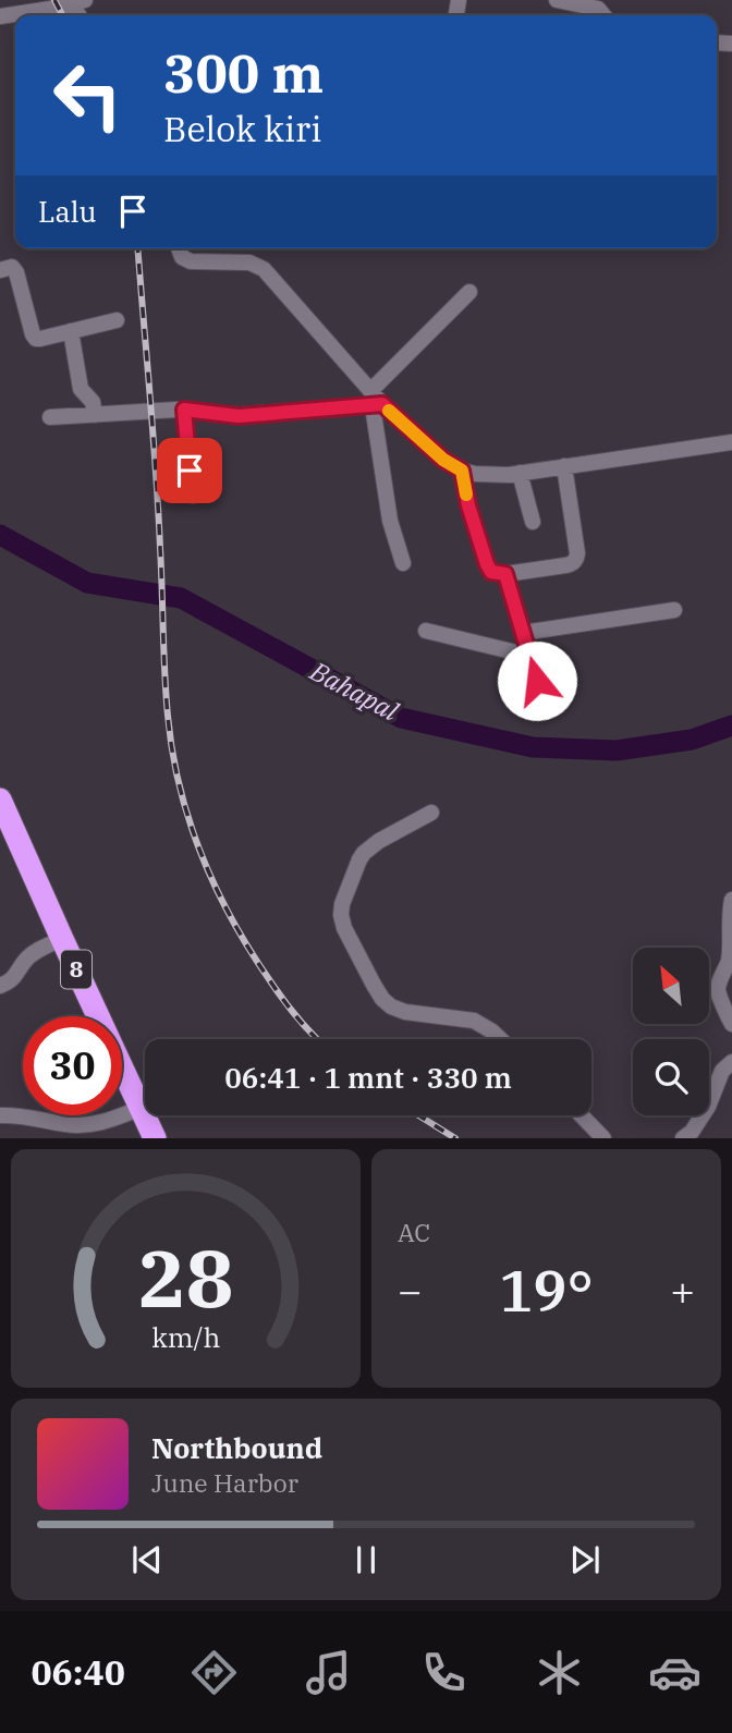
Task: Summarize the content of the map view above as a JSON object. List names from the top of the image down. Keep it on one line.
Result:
{"streets":{"highway":["8"]},"water":["Bahapal"],"north":"top left","page":{"turn":["300 m","Belok kiri"],"then":"Lalu","limit":"30","trip":"06:41 · 1 mnt · 330 m","tile":"AC","heat":["−","19°","+"],"song":["Northbound","June Harbor"],"tabs":"06:40","gauge":["28","km/h"]}}
